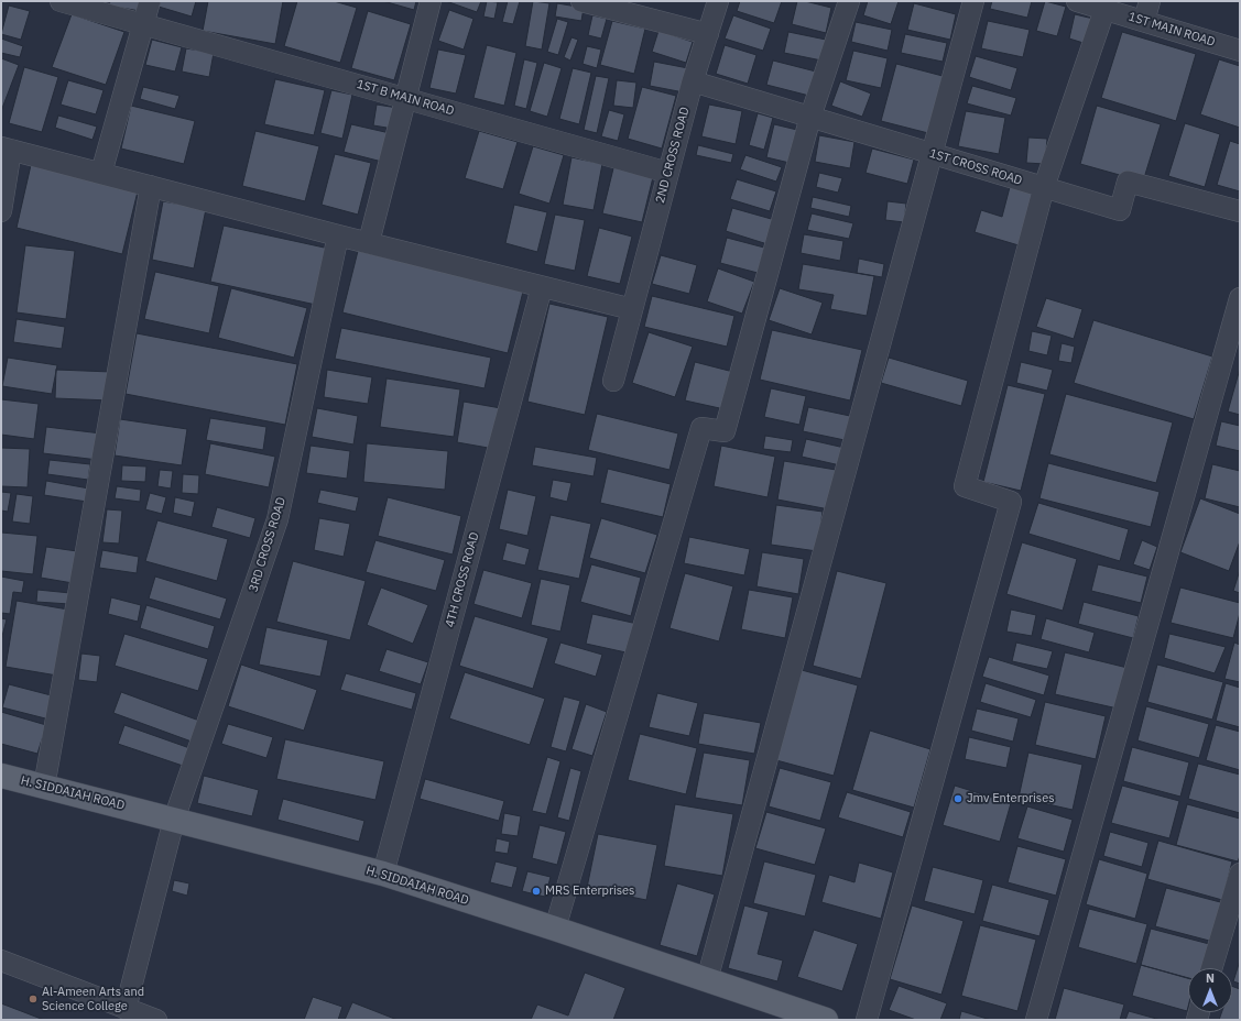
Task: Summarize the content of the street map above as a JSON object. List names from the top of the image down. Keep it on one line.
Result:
{"streets":{"main road":["H. SIDDAIAH ROAD"],"street":["1ST MAIN ROAD","1ST B MAIN ROAD","2ND CROSS ROAD","1ST CROSS ROAD","3RD CROSS ROAD","4TH CROSS ROAD"]},"crossings":[["1ST B MAIN ROAD","2ND CROSS ROAD"],["2ND CROSS ROAD","1ST CROSS ROAD"],["3RD CROSS ROAD","H. SIDDAIAH ROAD"],["4TH CROSS ROAD","H. SIDDAIAH ROAD"]],"places":["Jmv Enterprises","MRS Enterprises","Al-Ameen Arts and Science College"],"north":"top"}
